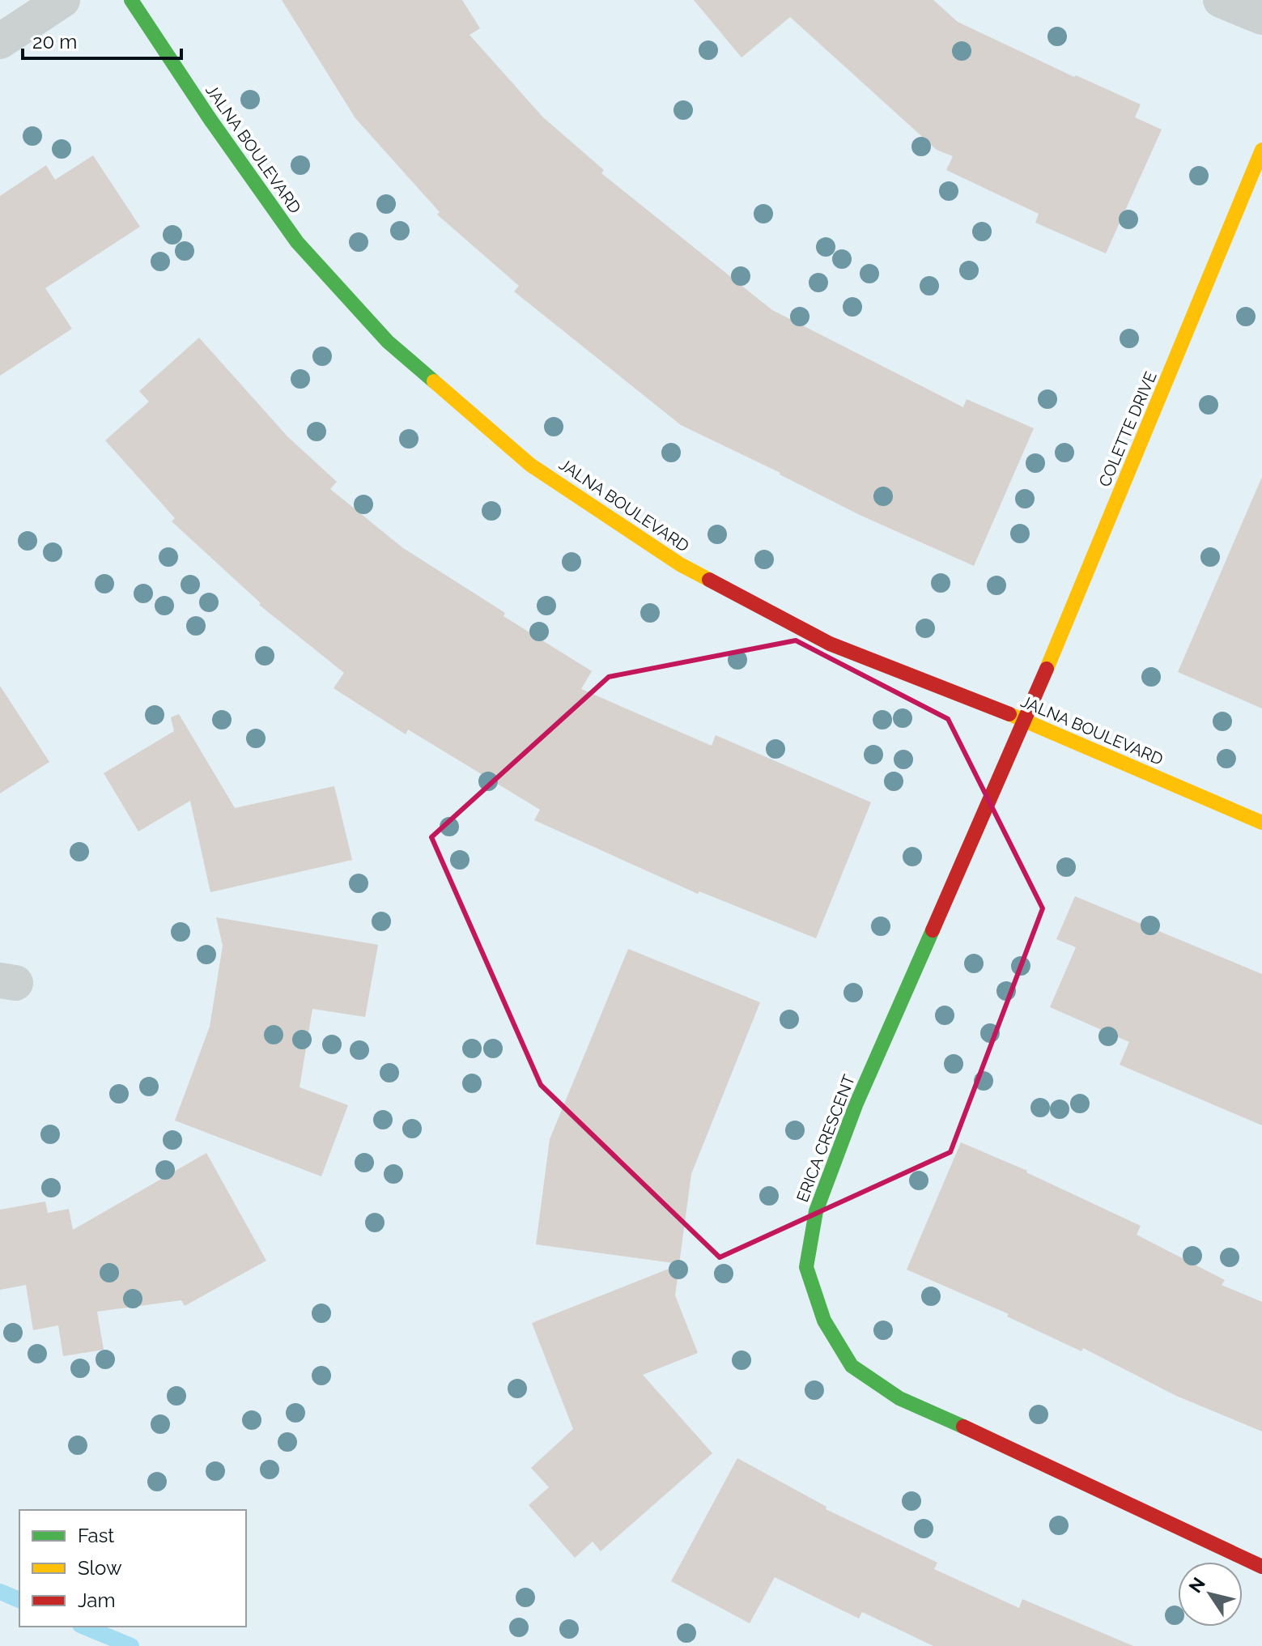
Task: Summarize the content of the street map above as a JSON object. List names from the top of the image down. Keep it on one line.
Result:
{"streets":{"street":["JALNA BOULEVARD","COLETTE DRIVE","ERICA CRESCENT"]},"crossings":[["JALNA BOULEVARD","COLETTE DRIVE"],["JALNA BOULEVARD","ERICA CRESCENT"],["COLETTE DRIVE","ERICA CRESCENT"]],"legend":["Fast","Slow","Jam"],"scale_bar":"20 m","north":"top left"}
